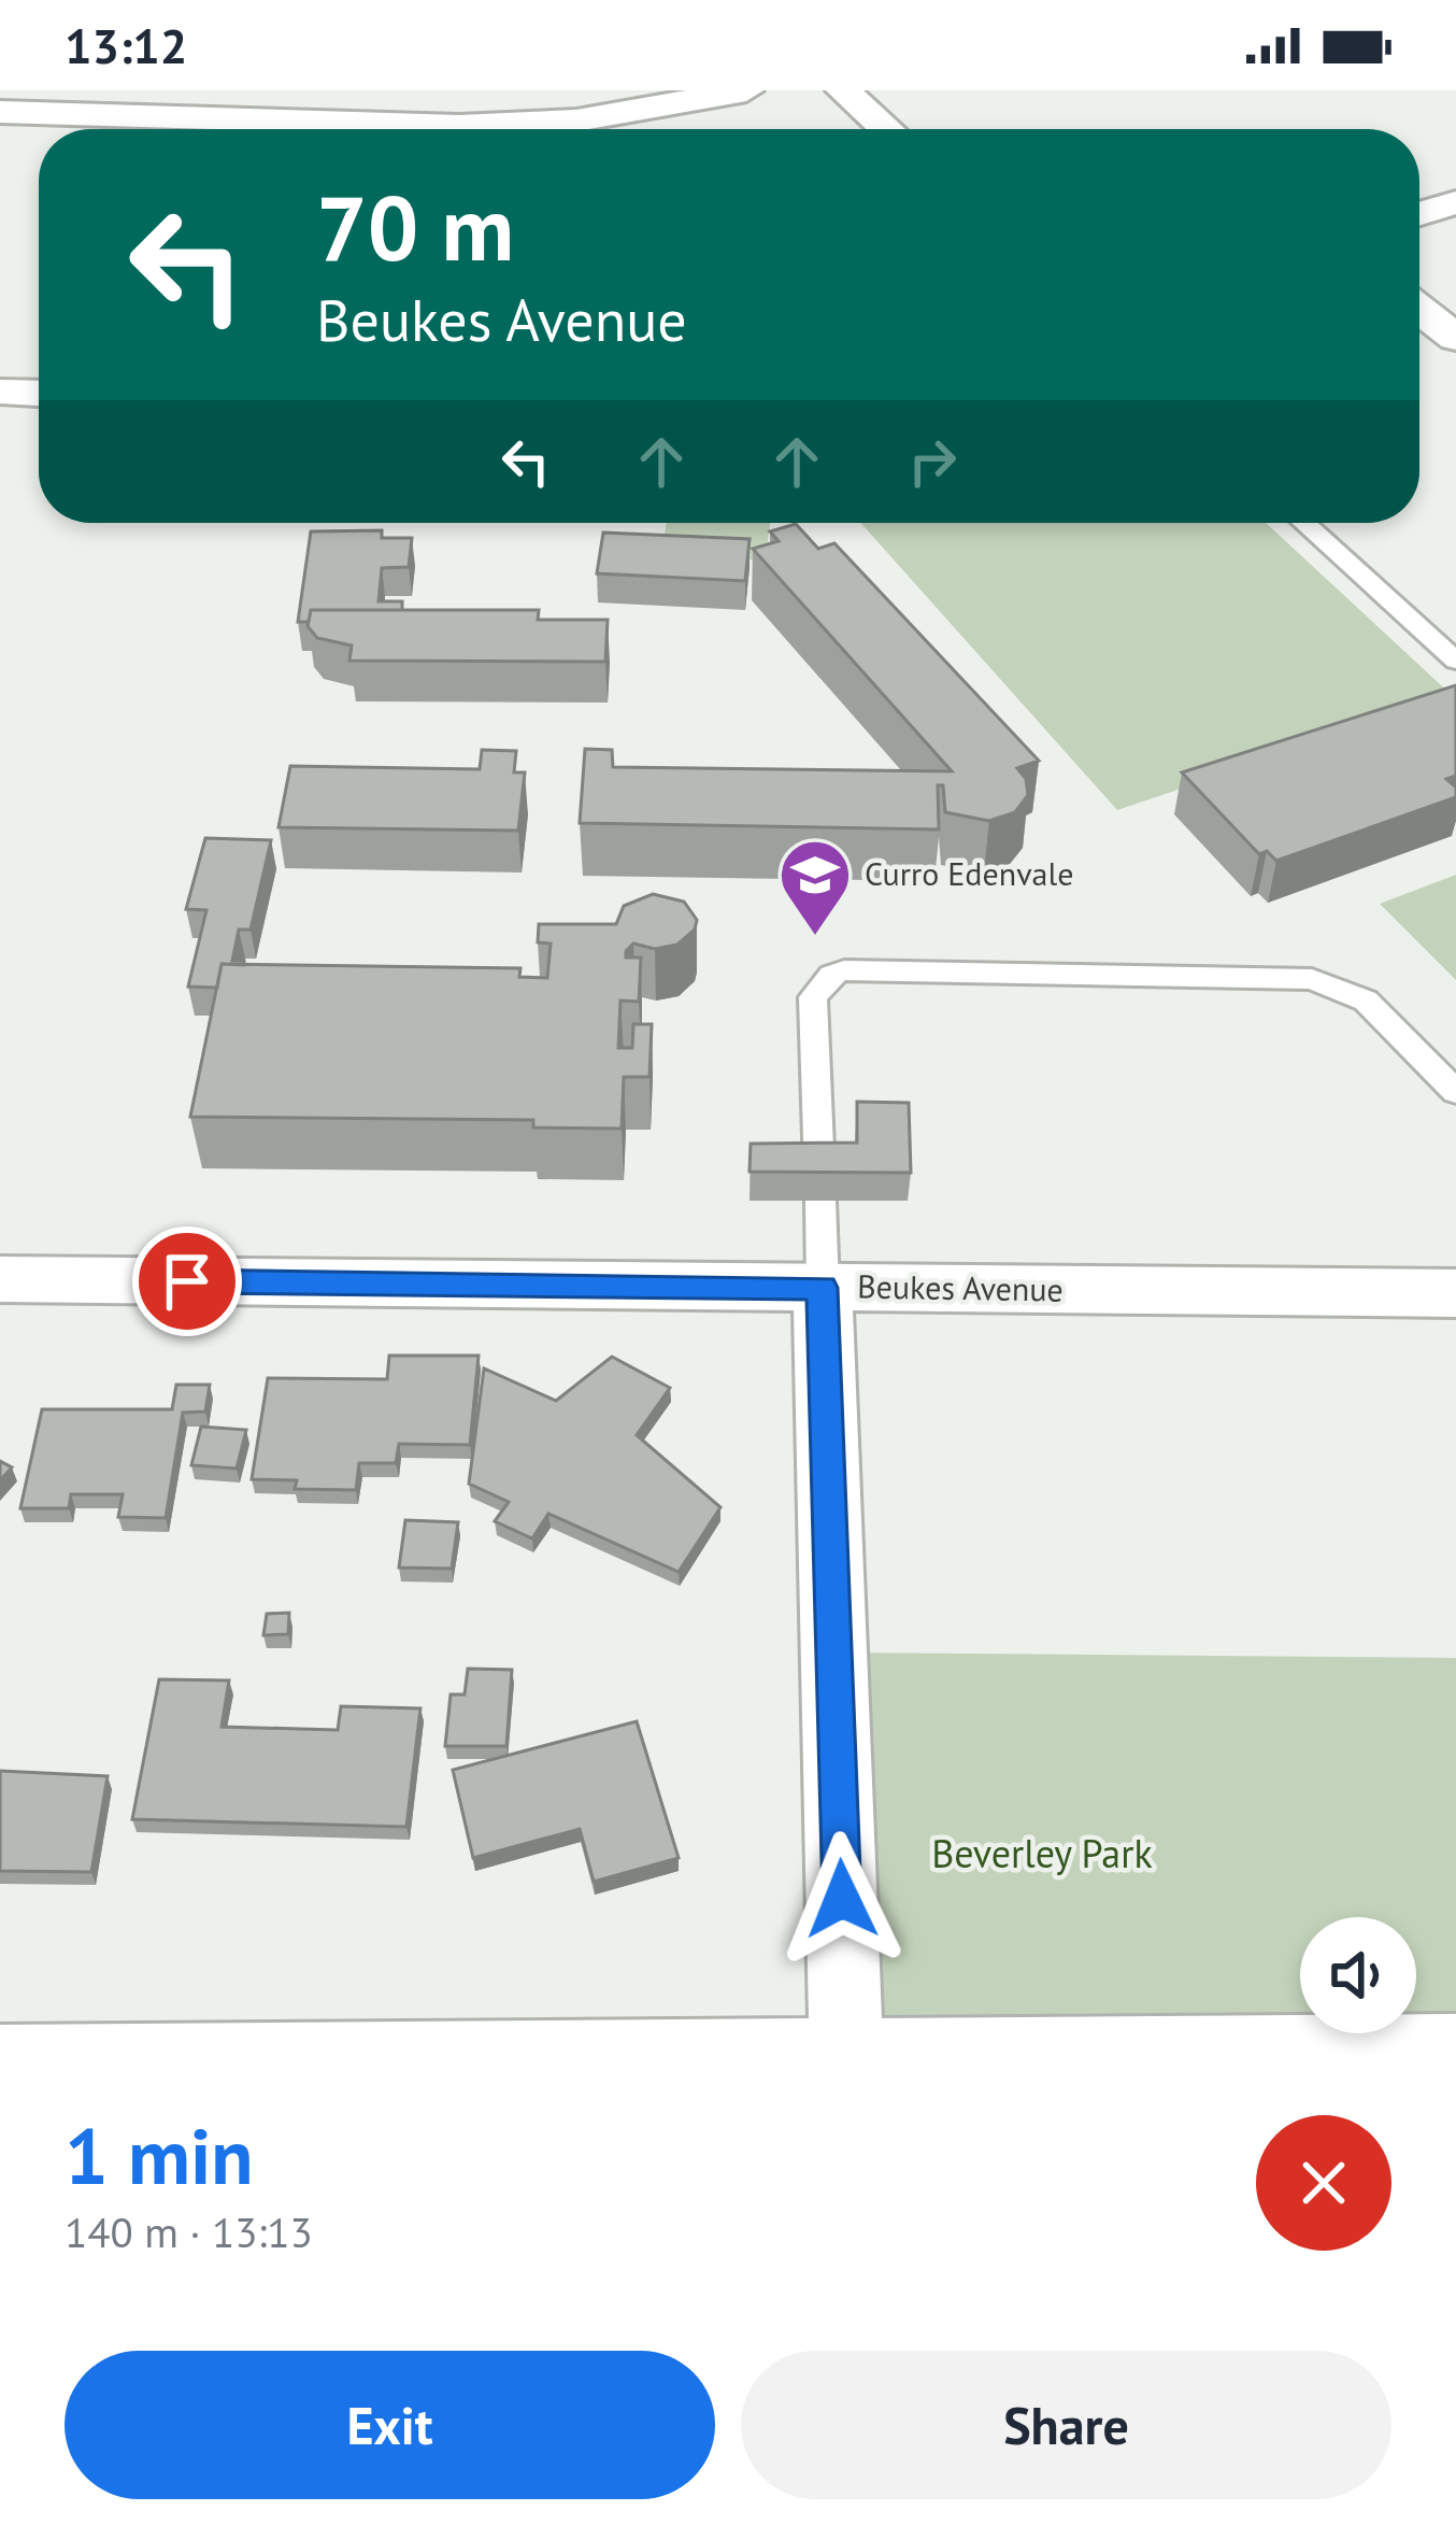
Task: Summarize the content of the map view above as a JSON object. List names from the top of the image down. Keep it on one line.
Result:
{"streets":{"street":["Beukes Avenue"]},"parks":["Beverley Park"],"places":{"school or university":["Curro Edenvale"]},"page":{"status":"13:12","turn":["70 m","Beukes Avenue"],"heading":["1 min","140 m · 13:13"],"buttons":["Exit","Share"]}}
